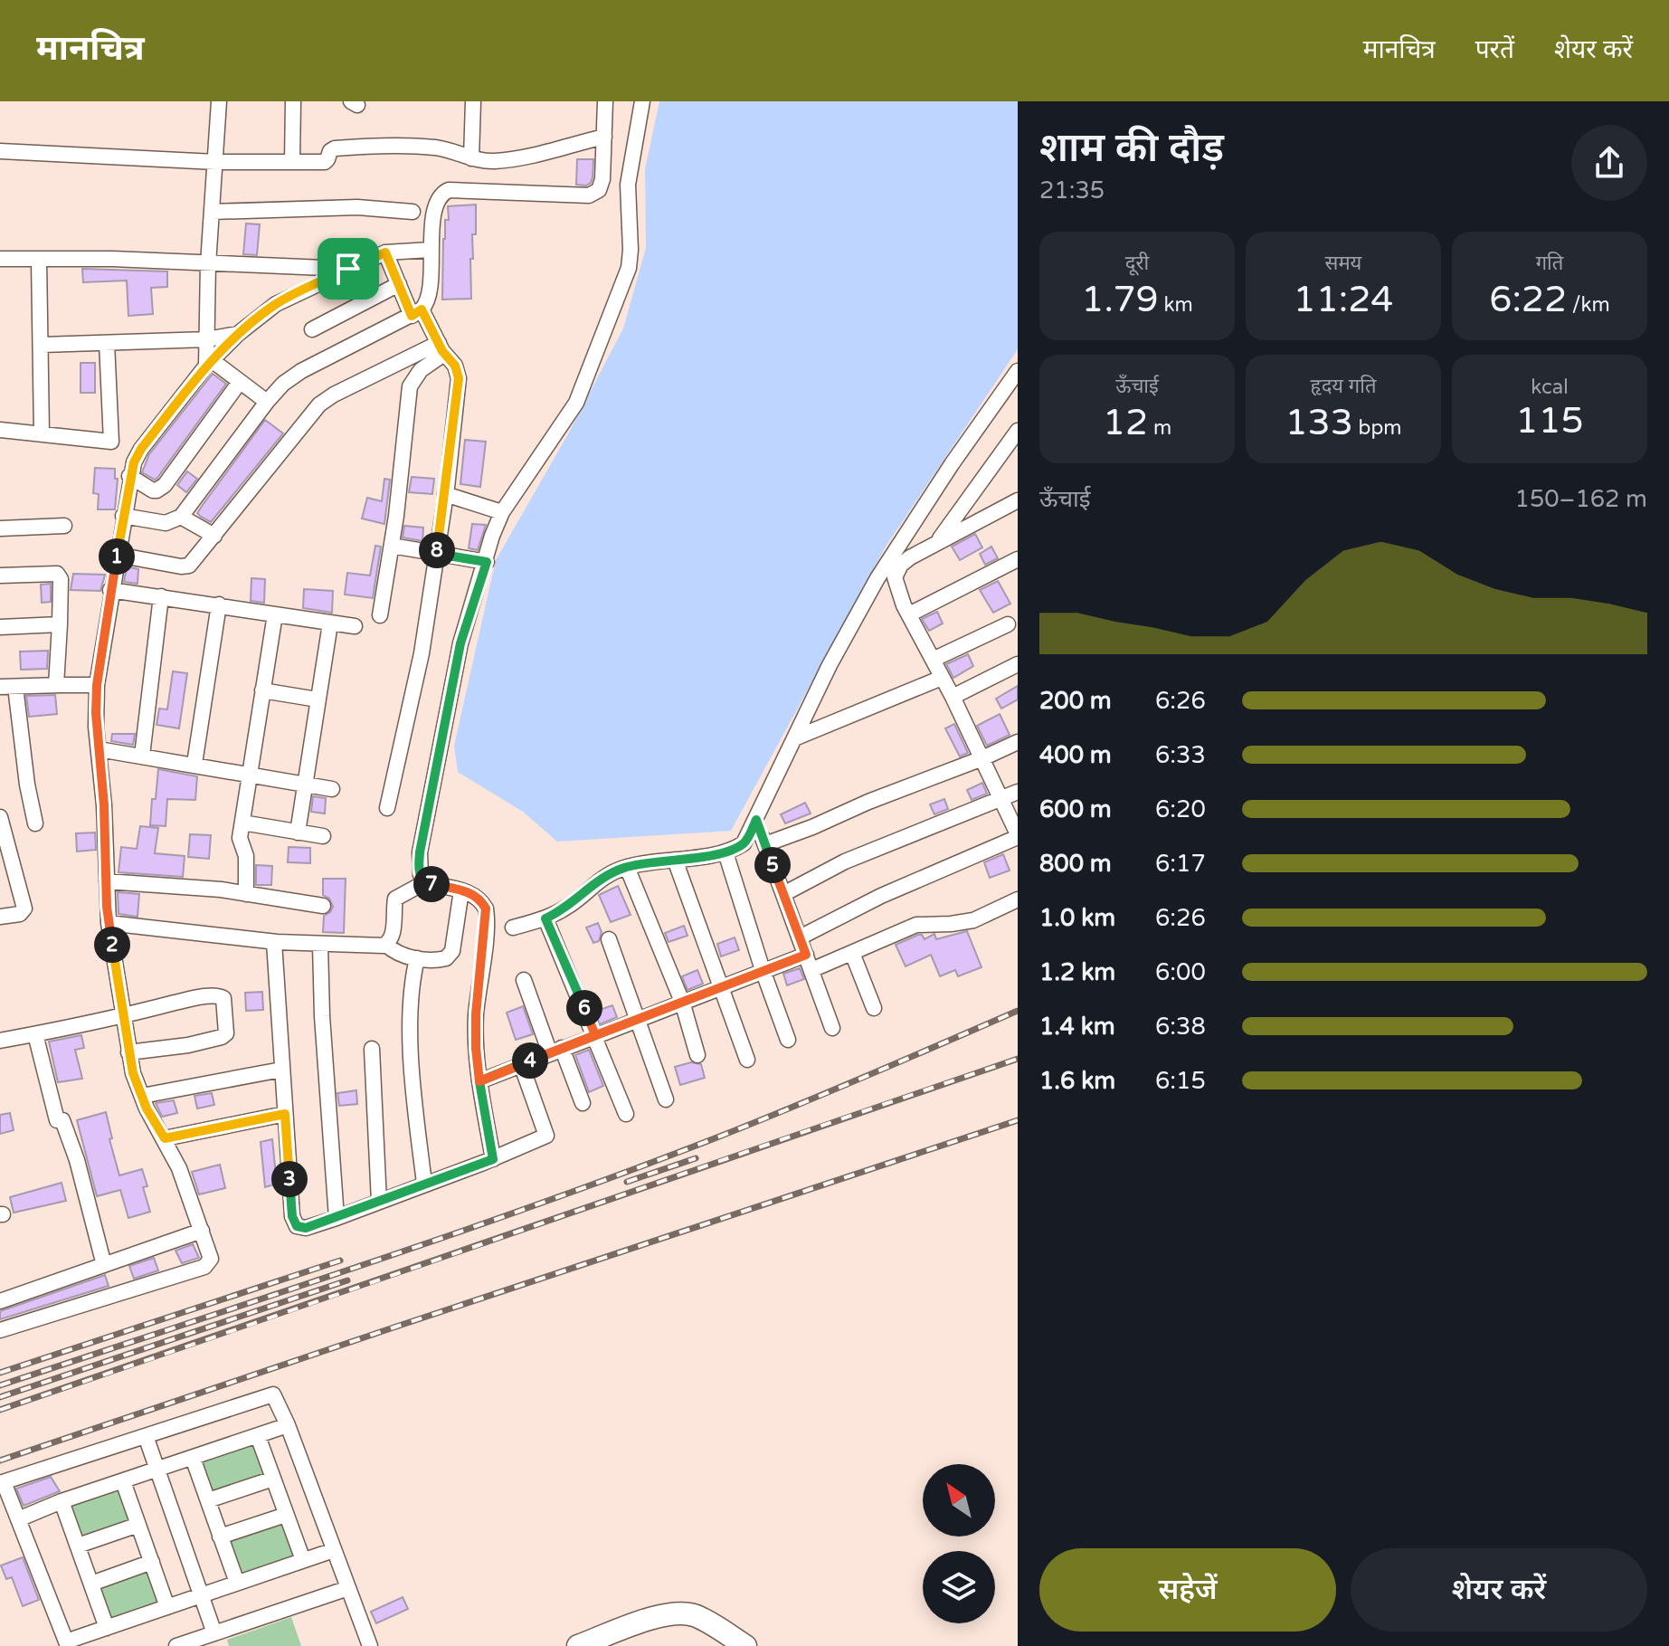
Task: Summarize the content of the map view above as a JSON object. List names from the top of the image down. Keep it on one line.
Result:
{"north":"top left","page":{"header":"मानचित्र","nav":["मानचित्र","परतें","शेयर करें"],"heading":["शाम की दौड़","21:35"],"stats":[["दूरी","1.79 km"],["समय","11:24"],["गति","6:22 /km"],["ऊँचाई","12 m"],["हृदय गति","133 bpm"],["kcal","115"]],"chart":["ऊँचाई","150–162 m"],"pins":["8","1","5","7","2","6","4","3"],"list":[{"name":"200 m","note":"6:26"},{"name":"400 m","note":"6:33"},{"name":"600 m","note":"6:20"},{"name":"800 m","note":"6:17"},{"name":"1.0 km","note":"6:26"},{"name":"1.2 km","note":"6:00"},{"name":"1.4 km","note":"6:38"},{"name":"1.6 km","note":"6:15"}],"buttons":["सहेजें","शेयर करें"]}}
